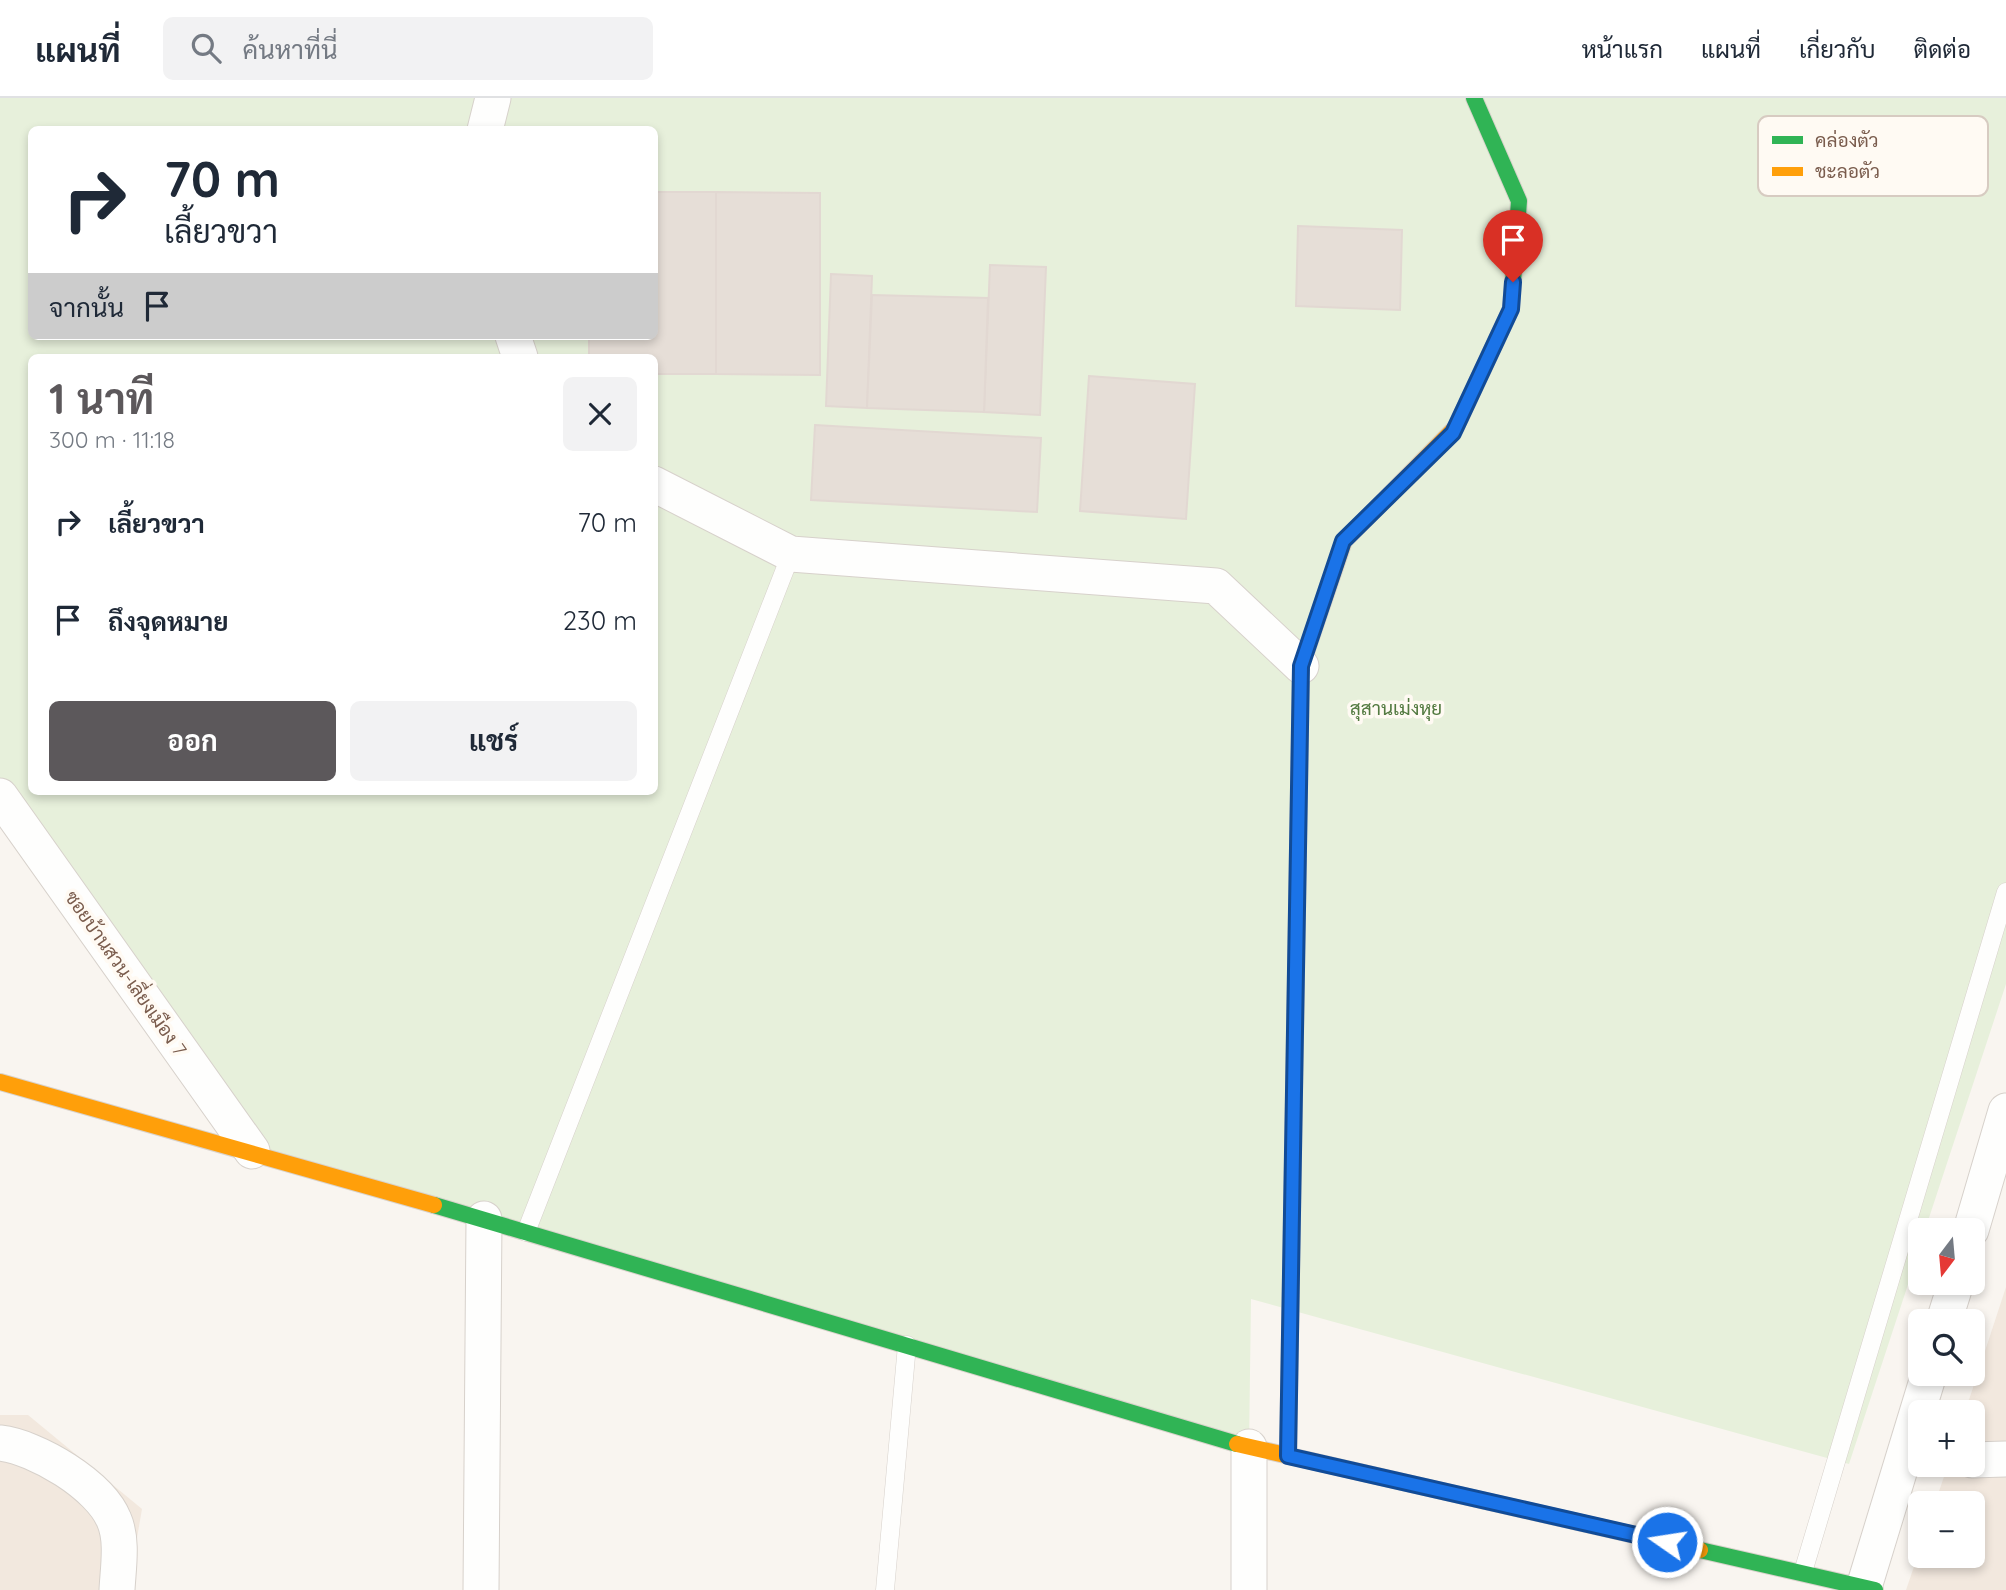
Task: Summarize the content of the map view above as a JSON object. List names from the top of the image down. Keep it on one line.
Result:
{"streets":{"street":["ซอยบ้านสวน-เลี่ยงเมือง 7"]},"parks":["สุสานเม่งหุย"],"legend":["คล่องตัว","ชะลอตัว"],"north":"bottom","page":{"header":"แผนที่","search":"ค้นหาที่นี่","nav":["หน้าแรก","แผนที่","เกี่ยวกับ","ติดต่อ"],"turn":["70 m","เลี้ยวขวา"],"then":"จากนั้น","heading":["1 นาที","300 m · 11:18"],"list":[{"name":"เลี้ยวขวา","value":"70 m"},{"name":"ถึงจุดหมาย","value":"230 m"}],"buttons":["ออก","แชร์"],"map_buttons":["+","−"]}}
